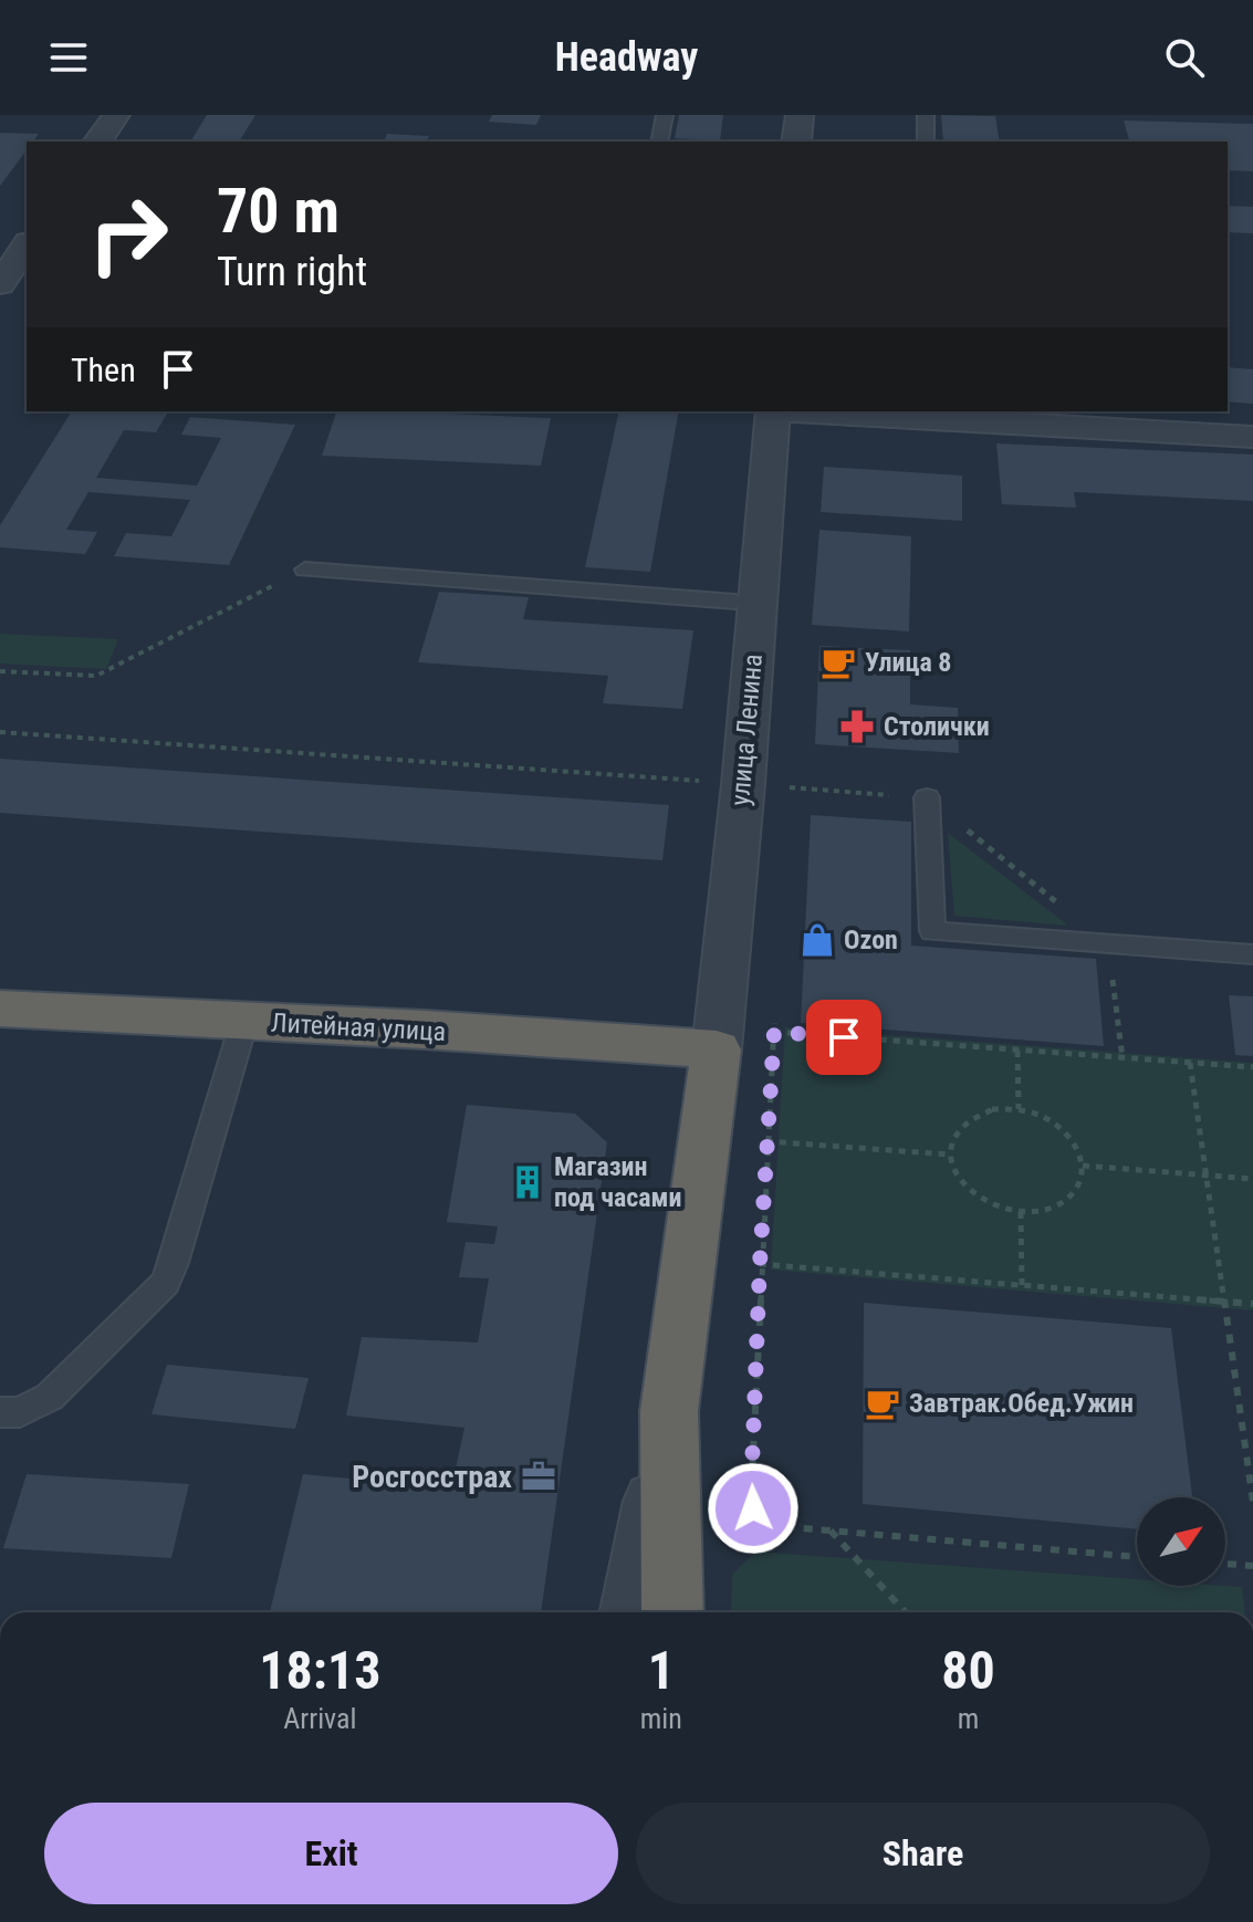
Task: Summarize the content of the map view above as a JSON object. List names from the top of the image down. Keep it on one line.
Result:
{"streets":{"highway":["Литейная улица"],"street":["улица Ленина"]},"crossings":[["улица Ленина","Литейная улица"]],"places":{"cafe":["Улица 8","Завтрак.Обед.Ужин"],"pharmacy":["Столички"],"shop":["Ozon"],"building":["Магазин под часами"],"office":["Росгосстрах"]},"north":"top right","page":{"header":"Headway","turn":["70 m","Turn right"],"then":"Then","eta":["18:13","Arrival","1","min","80","m"],"buttons":["Exit","Share"]}}
